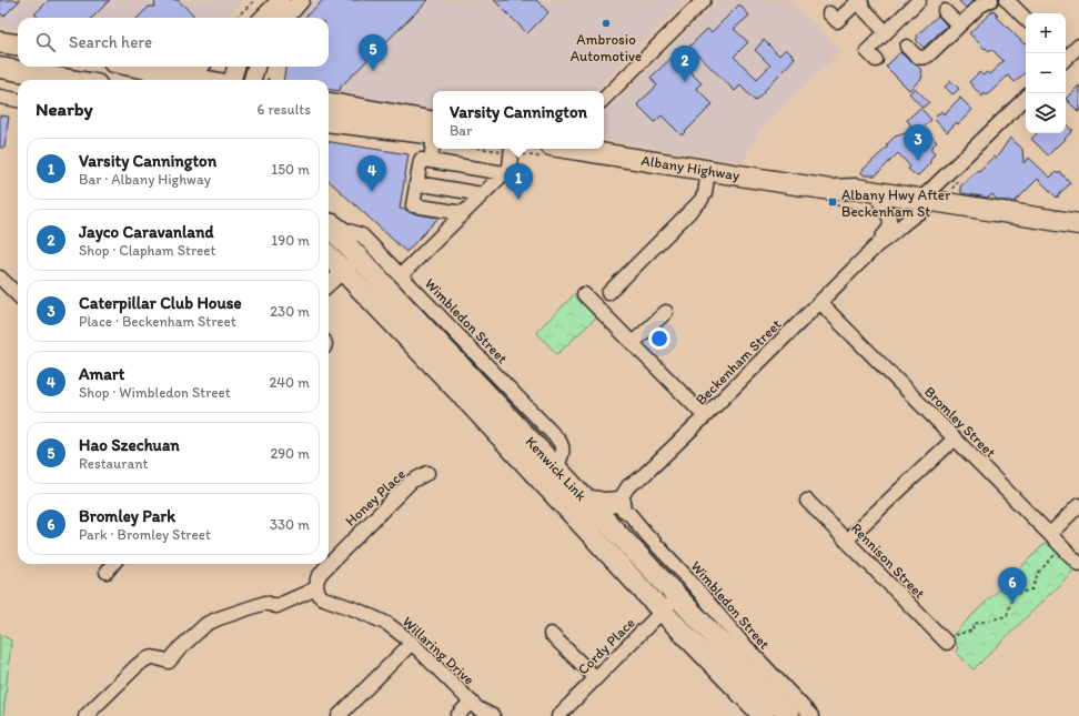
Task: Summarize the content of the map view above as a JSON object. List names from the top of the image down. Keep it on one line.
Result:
{"streets":{"highway":["Albany Highway","Kenwick Link"],"street":["Wimbledon Street","Beckenham Street","Bromley Street","Honey Place","Rennison Street","Cordy Place","Willaring Drive"]},"crossings":[["Albany Highway","Beckenham Street"],["Wimbledon Street","Beckenham Street"],["Wimbledon Street","Kenwick Link"],["Beckenham Street","Bromley Street"],["Kenwick Link","Cordy Place"],["Honey Place","Willaring Drive"]],"places":{"other":["Ambrosio Automotive"],"transit":["Albany Hwy After Beckenham St"]},"page":{"map_buttons":["+","−"],"search":"Search here","pins":["5","2","3","4","1","6"],"heading":["Nearby","6 results"],"popup":["Varsity Cannington","Bar"],"list":[{"mark":"1","name":"Varsity Cannington","note":"Bar · Albany Highway","value":"150 m"},{"mark":"2","name":"Jayco Caravanland","note":"Shop · Clapham Street","value":"190 m"},{"mark":"3","name":"Caterpillar Club House","note":"Place · Beckenham Street","value":"230 m"},{"mark":"4","name":"Amart","note":"Shop · Wimbledon Street","value":"240 m"},{"mark":"5","name":"Hao Szechuan","note":"Restaurant","value":"290 m"},{"mark":"6","name":"Bromley Park","note":"Park · Bromley Street","value":"330 m"}]}}
